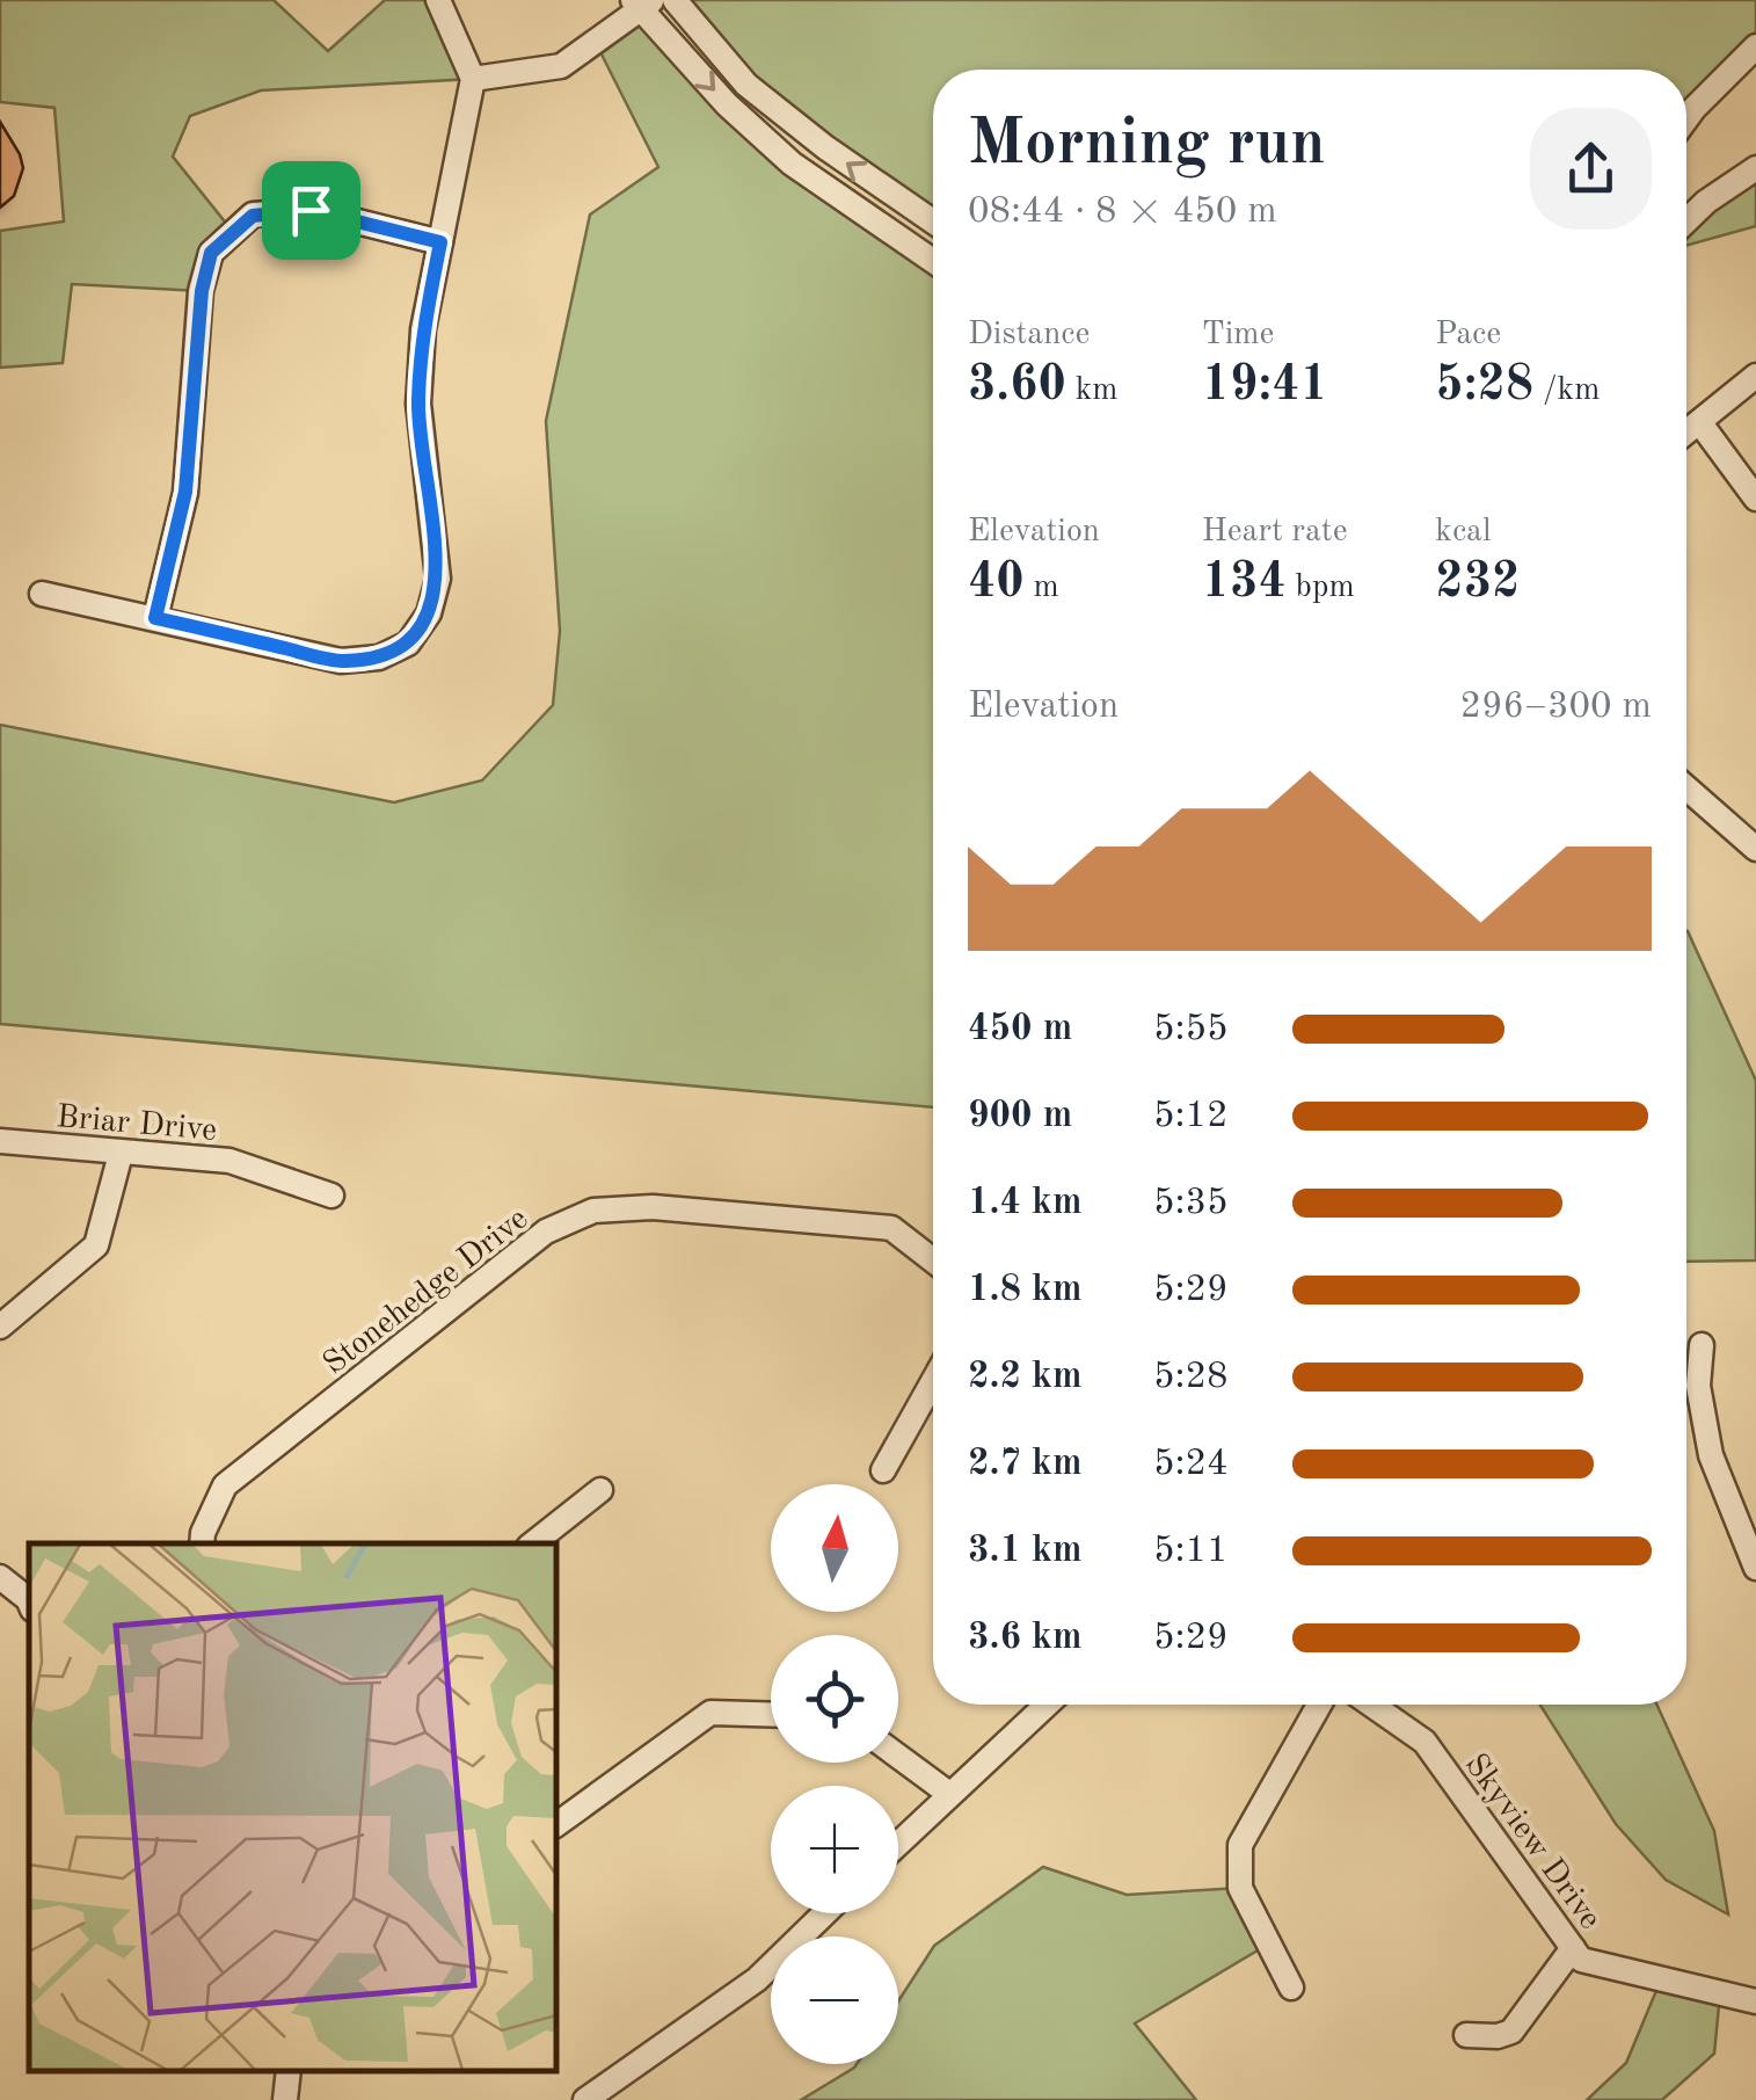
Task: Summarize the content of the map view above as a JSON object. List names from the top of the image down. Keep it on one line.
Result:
{"streets":{"street":["Briar Drive","Stonehedge Drive","Skyview Drive"]},"north":"top","page":{"heading":["Morning run","08:44 · 8 × 450 m"],"stats":[["Distance","3.60 km"],["Time","19:41"],["Pace","5:28 /km"],["Elevation","40 m"],["Heart rate","134 bpm"],["kcal","232"]],"chart":["Elevation","296–300 m"],"list":[{"name":"450 m","note":"5:55"},{"name":"900 m","note":"5:12"},{"name":"1.4 km","note":"5:35"},{"name":"1.8 km","note":"5:29"},{"name":"2.2 km","note":"5:28"},{"name":"2.7 km","note":"5:24"},{"name":"3.1 km","note":"5:11"},{"name":"3.6 km","note":"5:29"}],"map_buttons":["+","−"]}}
